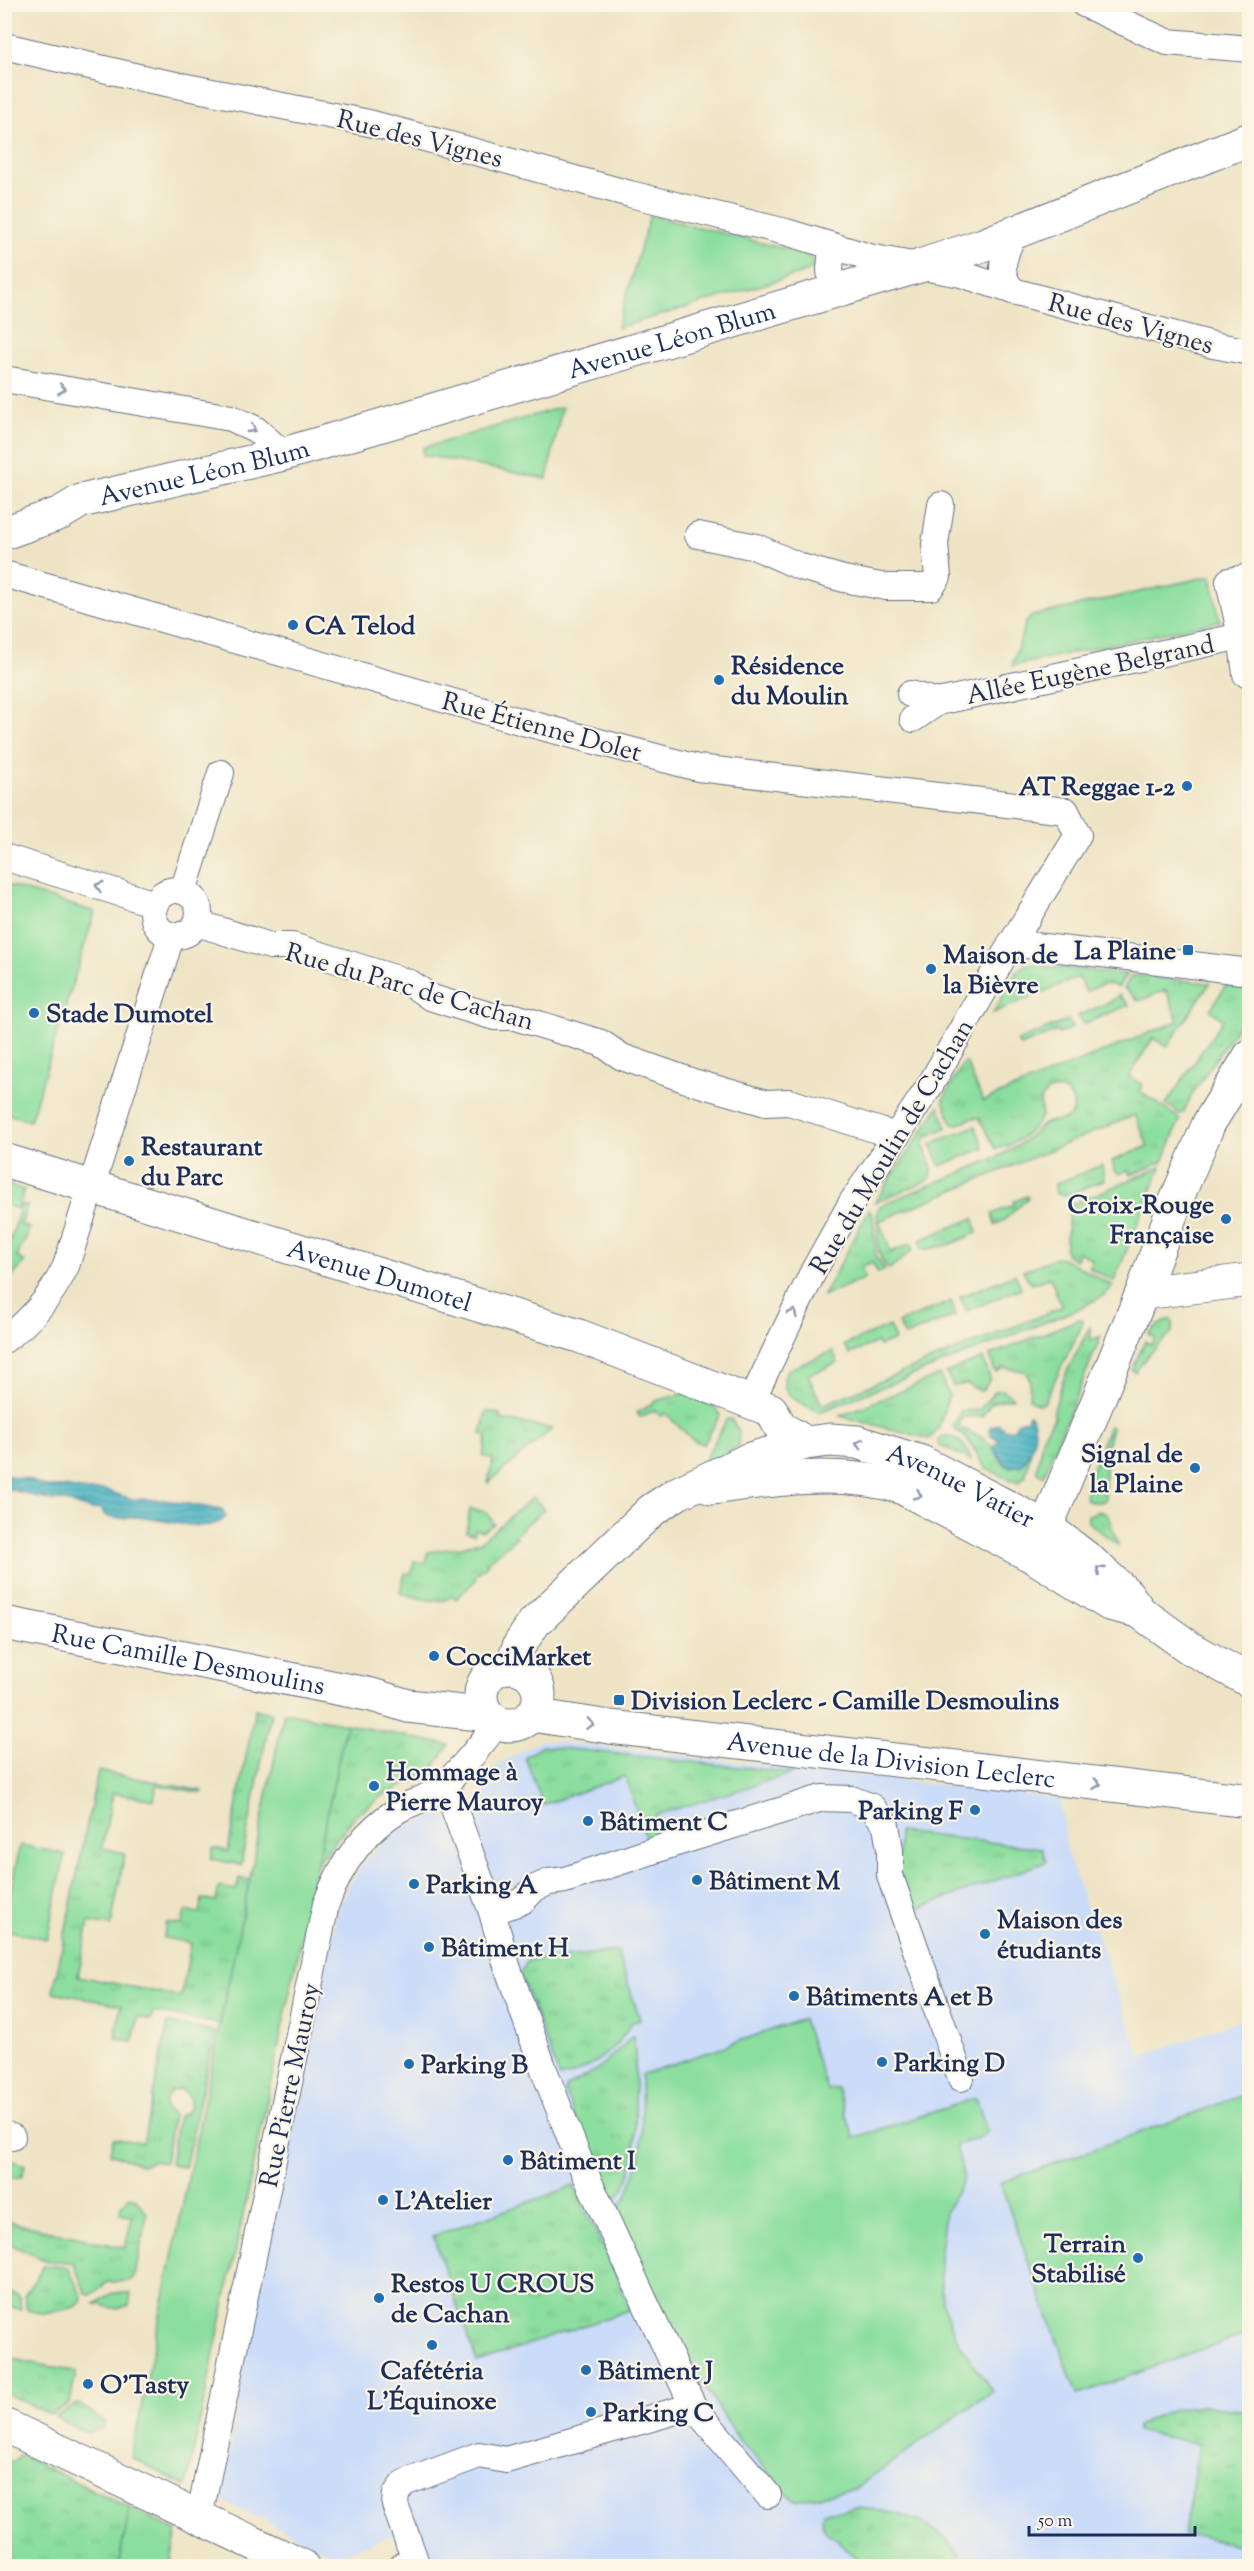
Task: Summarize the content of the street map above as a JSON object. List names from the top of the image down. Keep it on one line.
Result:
{"streets":{"main road":["Avenue Léon Blum","Avenue Dumotel","Avenue Vatier","Rue Camille Desmoulins","Avenue de la Division Leclerc"],"street":["Rue des Vignes","Allée Eugène Belgrand","Rue Étienne Dolet","Rue du Parc de Cachan","Rue du Moulin de Cachan","Rue Pierre Mauroy"]},"crossings":[["Rue des Vignes","Avenue Léon Blum"],["Rue Étienne Dolet","Rue du Moulin de Cachan"],["Rue du Parc de Cachan","Rue du Moulin de Cachan"],["Rue du Moulin de Cachan","Avenue Dumotel"],["Avenue Dumotel","Avenue Vatier"],["Rue Camille Desmoulins","Avenue de la Division Leclerc"],["Rue Camille Desmoulins","Rue Pierre Mauroy"],["Avenue de la Division Leclerc","Rue Pierre Mauroy"]],"one_way":["Rue du Moulin de Cachan","Avenue de la Division Leclerc"],"places":{"other":["CA Telod","Résidence du Moulin","AT Reggae 1-2","Maison de la Bièvre","Stade Dumotel","Restaurant du Parc","Croix-Rouge Française","Signal de la Plaine","CocciMarket","Hommage à Pierre Mauroy","Parking F","Bâtiment C","Bâtiment M","Parking A","Maison des étudiants","Bâtiment H","Bâtiments A et B","Parking D","Parking B","Bâtiment I","L'Atelier","Terrain Stabilisé","Restos U CROUS de Cachan","Cafétéria L'Équinoxe","Bâtiment J","O'Tasty","Parking C"],"transit":["La Plaine","Division Leclerc - Camille Desmoulins"]},"scale_bar":"50 m"}
